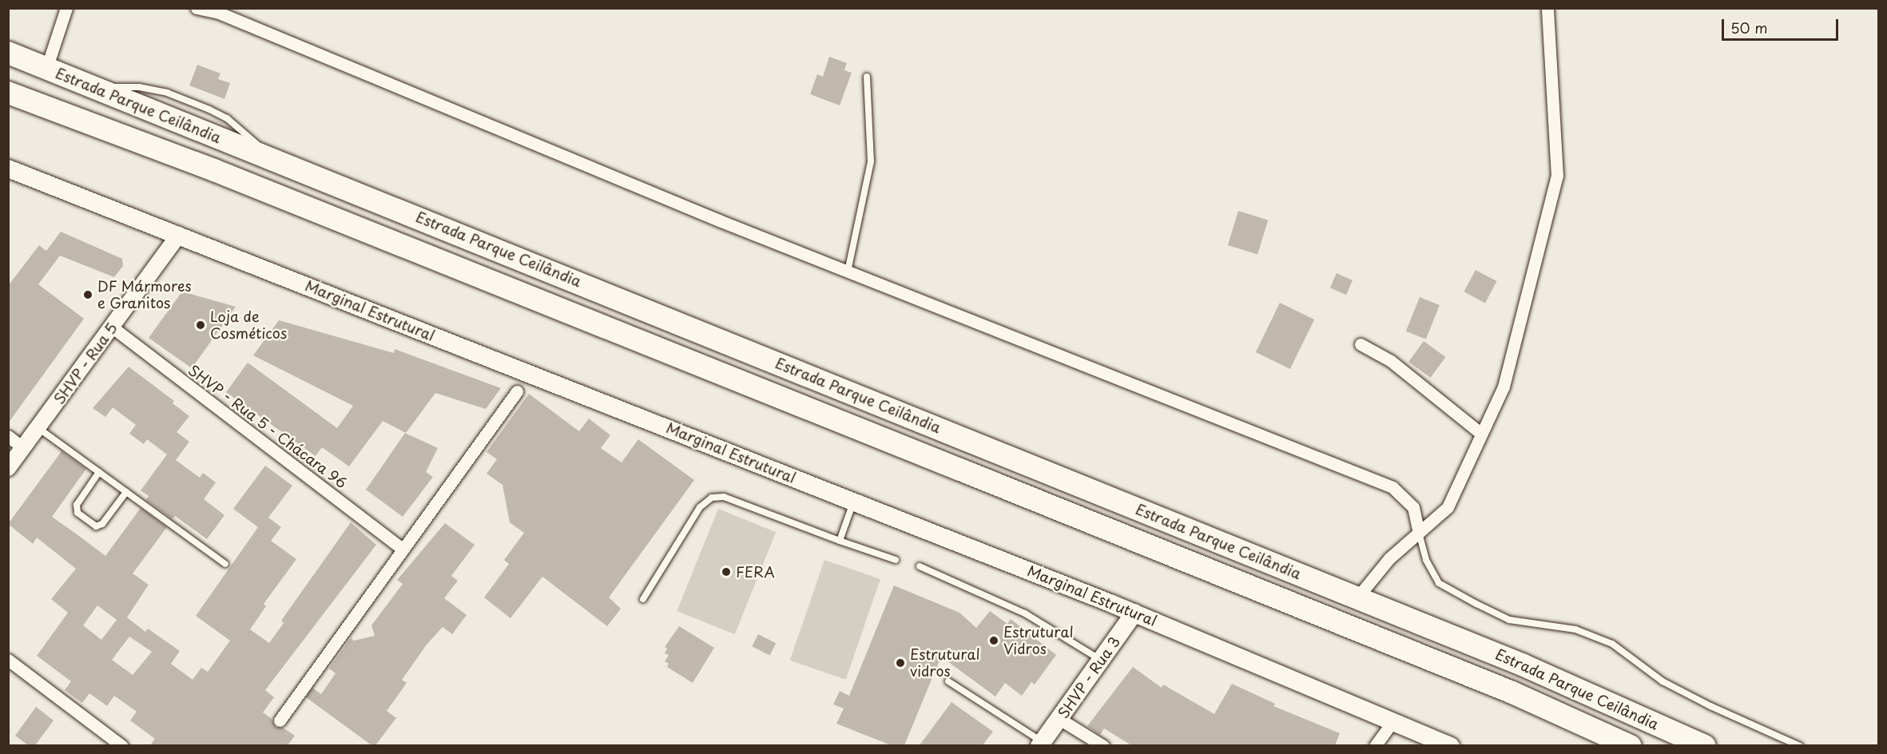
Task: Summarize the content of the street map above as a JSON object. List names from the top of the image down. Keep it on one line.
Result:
{"streets":{"highway":["Estrada Parque Ceilândia"],"main road":["Marginal Estrutural","SHVP - Rua 3"],"street":["SHVP - Rua 5","SHVP - Rua 5 - Chácara 96"]},"crossings":[["Marginal Estrutural","SHVP - Rua 5"],["Marginal Estrutural","SHVP - Rua 3"],["SHVP - Rua 5","SHVP - Rua 5 - Chácara 96"]],"places":["DF Mármores e Granitos","Loja de Cosméticos","FERA","Estrutural Vidros","Estrutural vidros"],"scale_bar":"50 m"}
